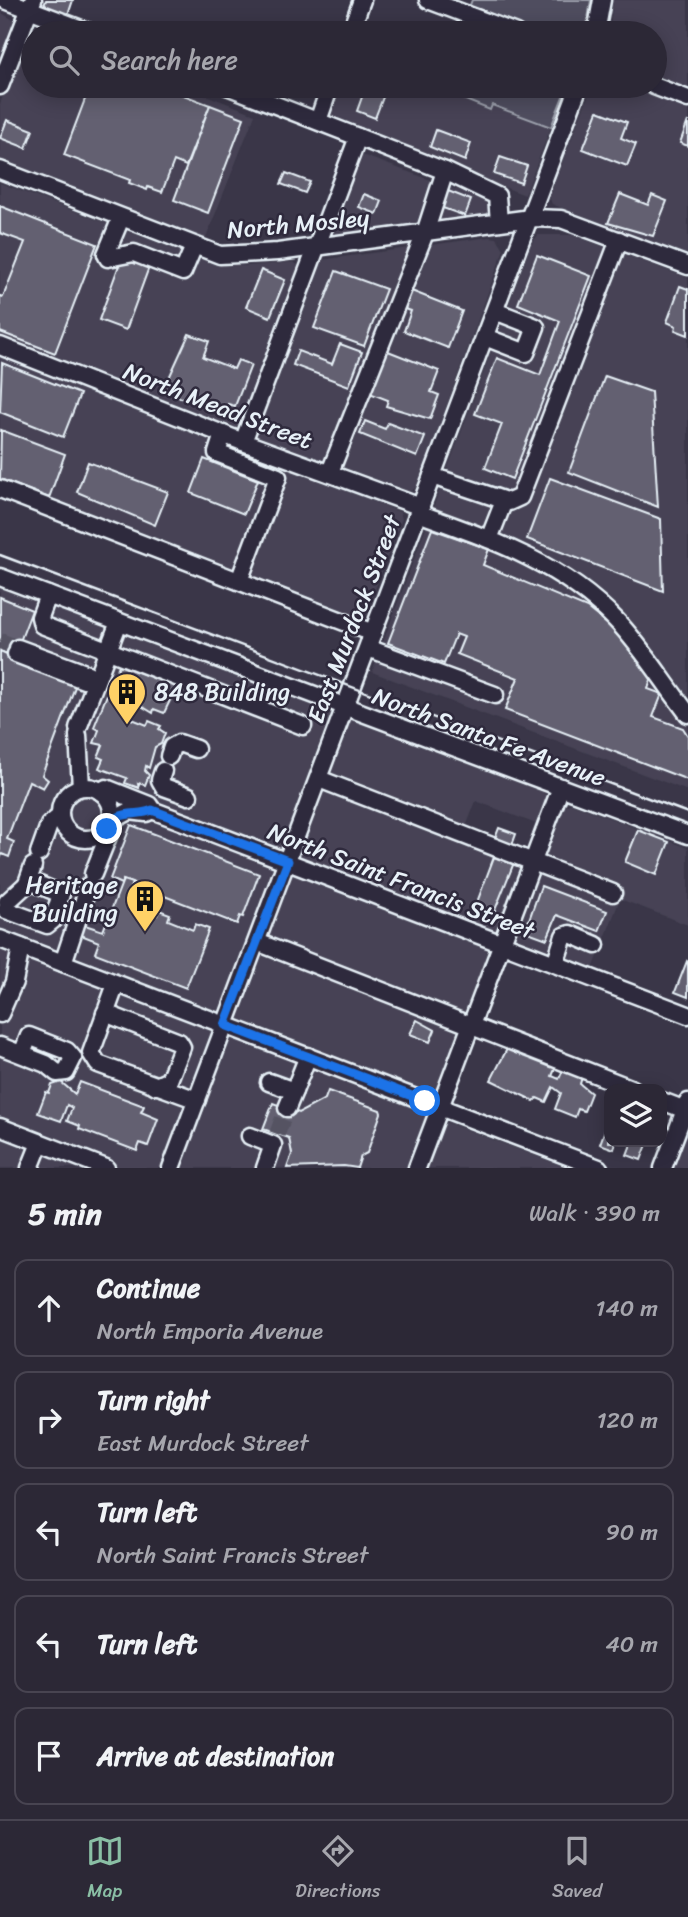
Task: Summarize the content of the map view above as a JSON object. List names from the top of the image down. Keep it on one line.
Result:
{"streets":{"street":["North Mosley","North Mead Street","East Murdock Street","North Santa Fe Avenue","North Saint Francis Street"]},"crossings":[["North Mosley","East Murdock Street"],["North Mead Street","East Murdock Street"],["East Murdock Street","North Santa Fe Avenue"],["East Murdock Street","North Saint Francis Street"]],"places":{"building":["848 Building","Heritage Building"]},"page":{"search":"Search here","heading":["5 min","Walk · 390 m"],"list":[["Continue","North Emporia Avenue","140 m"],["Turn right","East Murdock Street","120 m"],["Turn left","North Saint Francis Street","90 m"],["Turn left","40 m"],"Arrive at destination"],"nav":["Map","Directions","Saved"]}}
